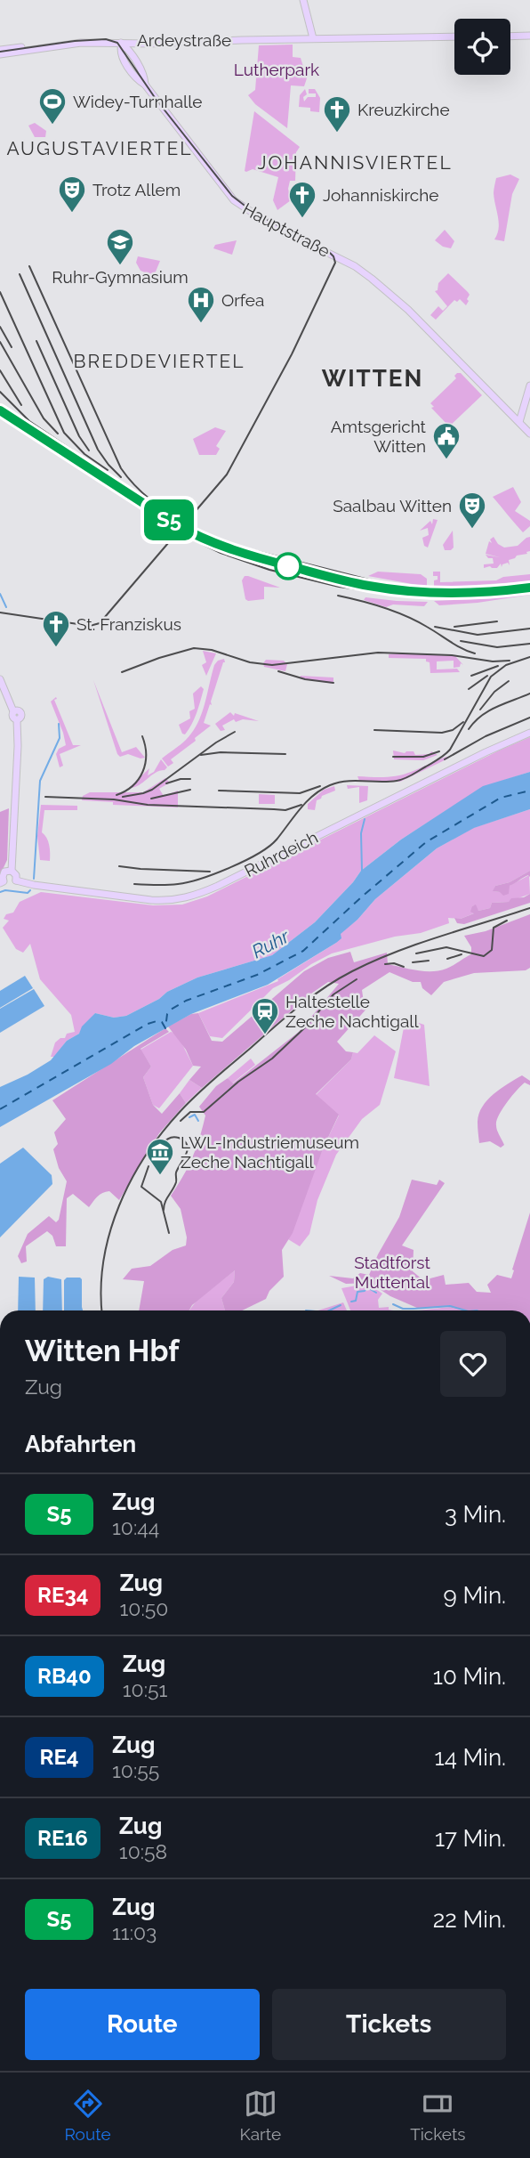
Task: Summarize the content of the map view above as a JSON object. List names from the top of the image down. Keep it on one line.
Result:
{"streets":{"main road":["Ardeystraße","Hauptstraße","Ruhrdeich"]},"crossings":[["Ardeystraße","Hauptstraße"]],"districts":["AUGUSTAVIERTEL","JOHANNISVIERTEL","BREDDEVIERTEL","WITTEN"],"water":["Ruhr"],"parks":["Lutherpark","Stadtforst Muttental"],"places":{"sports":["Widey-Turnhalle"],"church":["Kreuzkirche","Johanniskirche","St. Franziskus"],"theatre":["Trotz Allem","Saalbau Witten"],"school or university":["Ruhr-Gymnasium"],"hospital":["Orfea"],"public building":["Amtsgericht Witten"],"station":["Haltestelle Zeche Nachtigall"],"museum":["LWL-Industriemuseum Zeche Nachtigall"]},"page":{"on_map":"S5","heading":[["Witten Hbf","Zug"],"Abfahrten"],"list":[{"mark":"S5","name":"Zug","note":"10:44","value":"3 Min."},{"mark":"RE34","name":"Zug","note":"10:50","value":"9 Min."},{"mark":"RB40","name":"Zug","note":"10:51","value":"10 Min."},{"mark":"RE4","name":"Zug","note":"10:55","value":"14 Min."},{"mark":"RE16","name":"Zug","note":"10:58","value":"17 Min."},{"mark":"S5","name":"Zug","note":"11:03","value":"22 Min."}],"buttons":["Route","Tickets"],"tabs":["Route","Karte","Tickets"]}}
